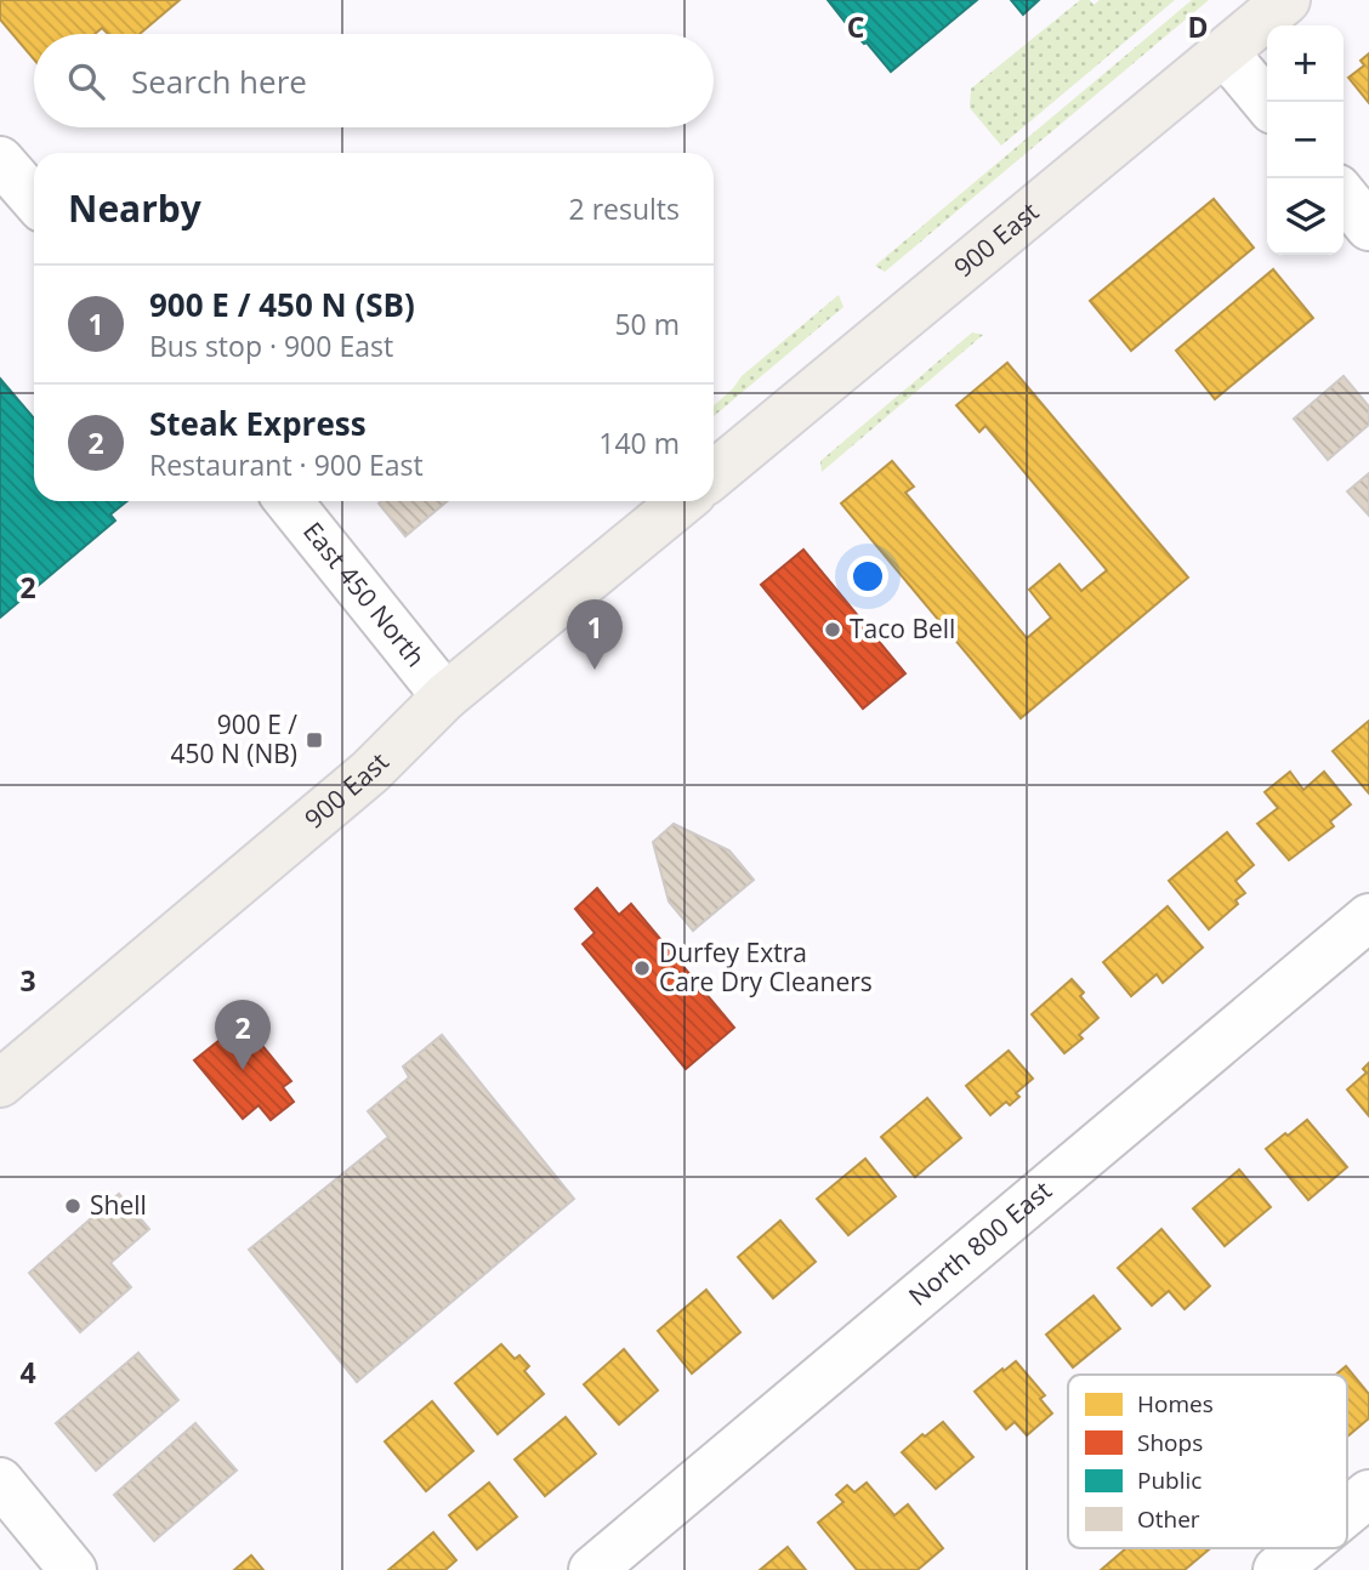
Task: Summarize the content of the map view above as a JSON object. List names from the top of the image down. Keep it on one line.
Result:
{"streets":{"main road":["900 East"],"street":["East 450 North","North 800 East"]},"crossings":[["900 East","East 450 North"]],"places":{"other":["Taco Bell","Durfey Extra Care Dry Cleaners","Shell"],"transit":["900 E / 450 N (NB)"]},"legend":["Homes","Shops","Public","Other"],"page":{"map_buttons":["+","−"],"search":"Search here","heading":["Nearby","2 results"],"list":[{"mark":"1","name":"900 E / 450 N (SB)","note":"Bus stop · 900 East","value":"50 m"},{"mark":"2","name":"Steak Express","note":"Restaurant · 900 East","value":"140 m"}],"pins":["1","2"]},"grid":{"columns":["C","D"],"rows":["2","3","4"]}}
